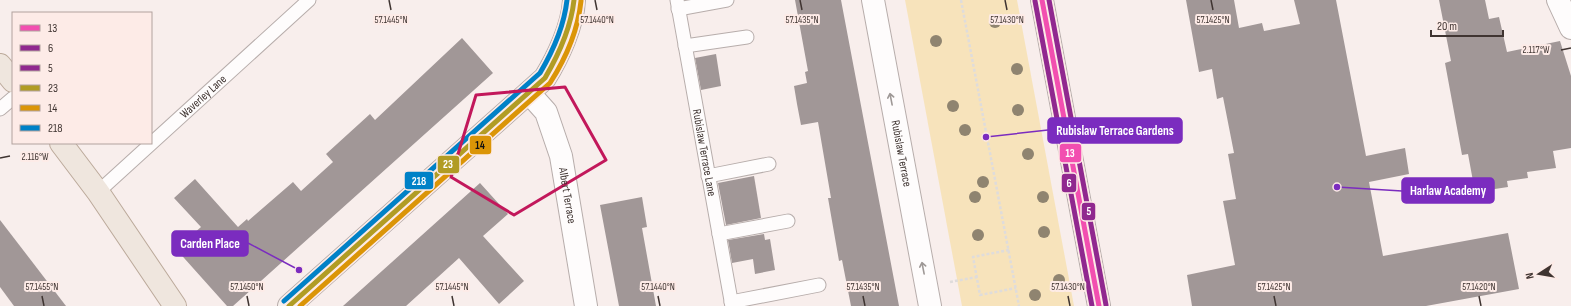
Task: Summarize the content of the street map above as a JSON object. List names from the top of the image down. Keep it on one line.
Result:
{"streets":{"street":["Rubislaw Terrace","Albert Terrace"],"lane":["Waverley Lane","Rubislaw Terrace Lane"]},"places":["Rubislaw Terrace Gardens","Harlaw Academy","Carden Place"],"lines":["transit line 13","transit line 5","transit line 23","transit line 218","transit line 6","transit line 14"],"legend":["13","6","5","23","14","218"],"scale_bar":"20 m","north":"left","coordinates":["57.1445°N","57.1440°N","57.1435°N","57.1430°N","57.1425°N","2.117°W","2.116°W","57.1455°N","57.1450°N","57.1420°N"]}
